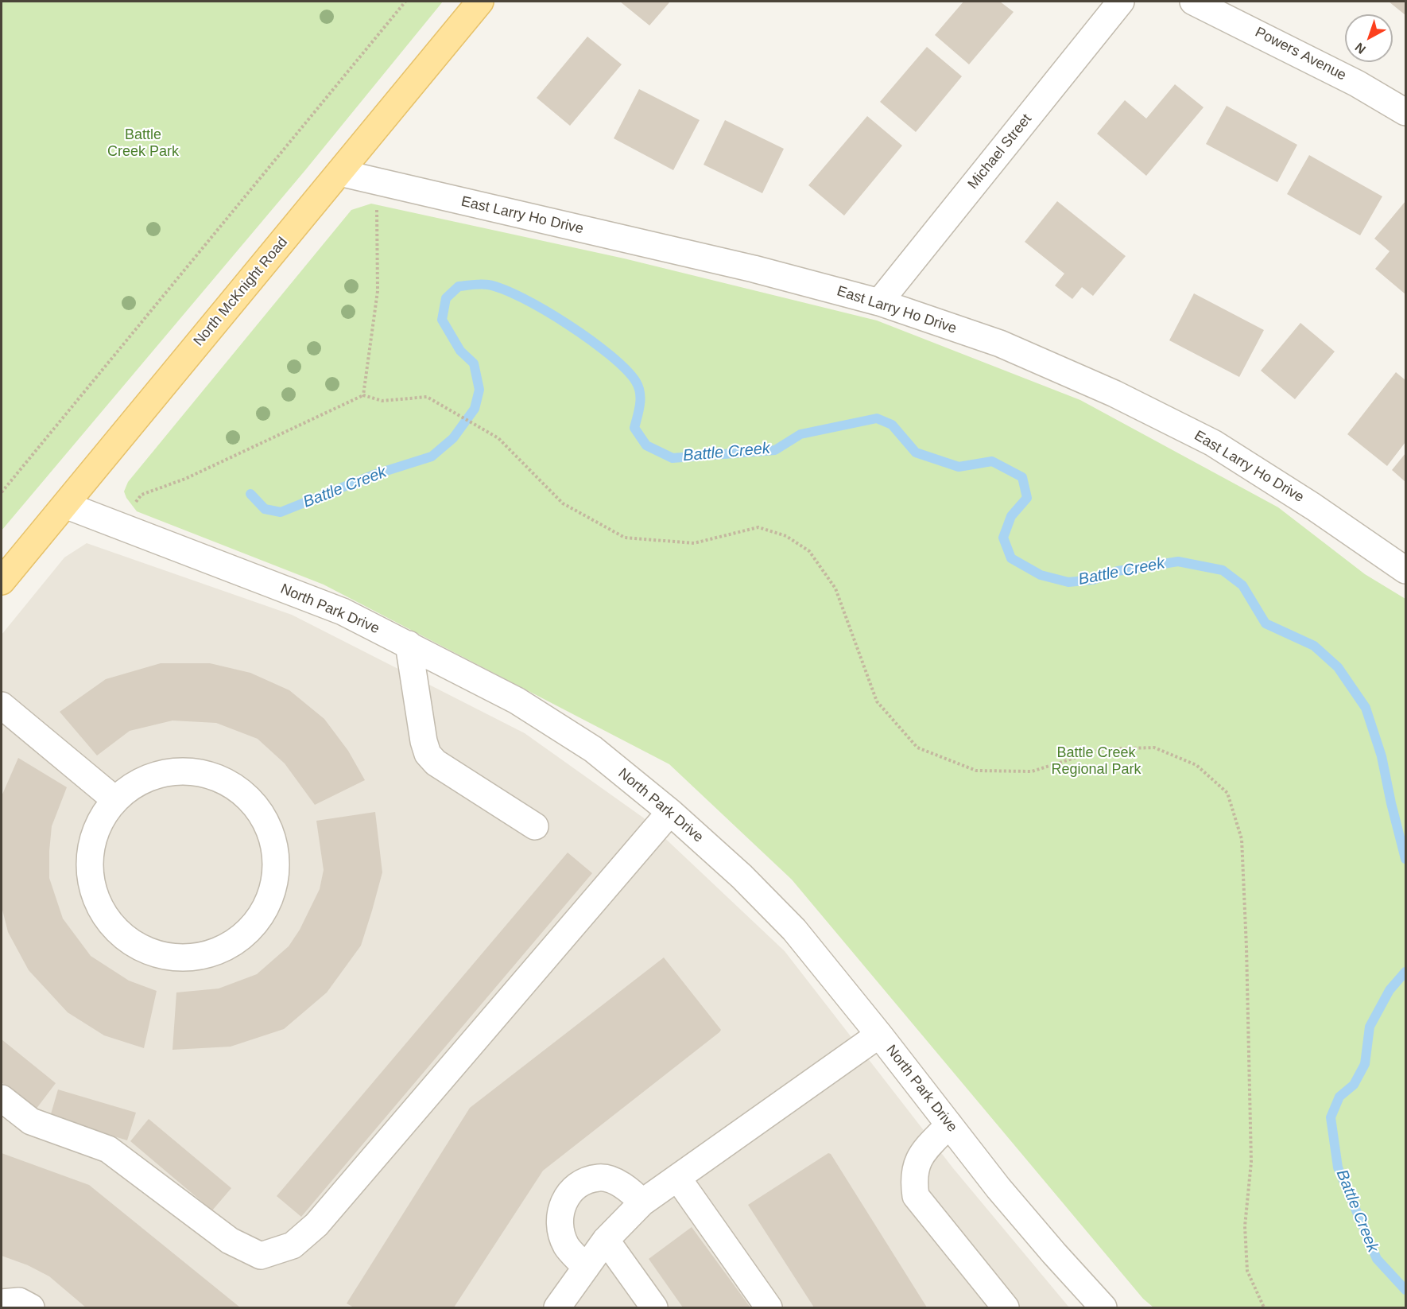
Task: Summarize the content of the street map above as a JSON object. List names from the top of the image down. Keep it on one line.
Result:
{"streets":{"main road":["North McKnight Road"],"street":["Powers Avenue","Michael Street","East Larry Ho Drive","North Park Drive"]},"crossings":[["Michael Street","East Larry Ho Drive"],["East Larry Ho Drive","North McKnight Road"],["North McKnight Road","North Park Drive"]],"water":["Battle Creek"],"parks":["Battle Creek Park","Battle Creek Regional Park"],"north":"bottom left"}
